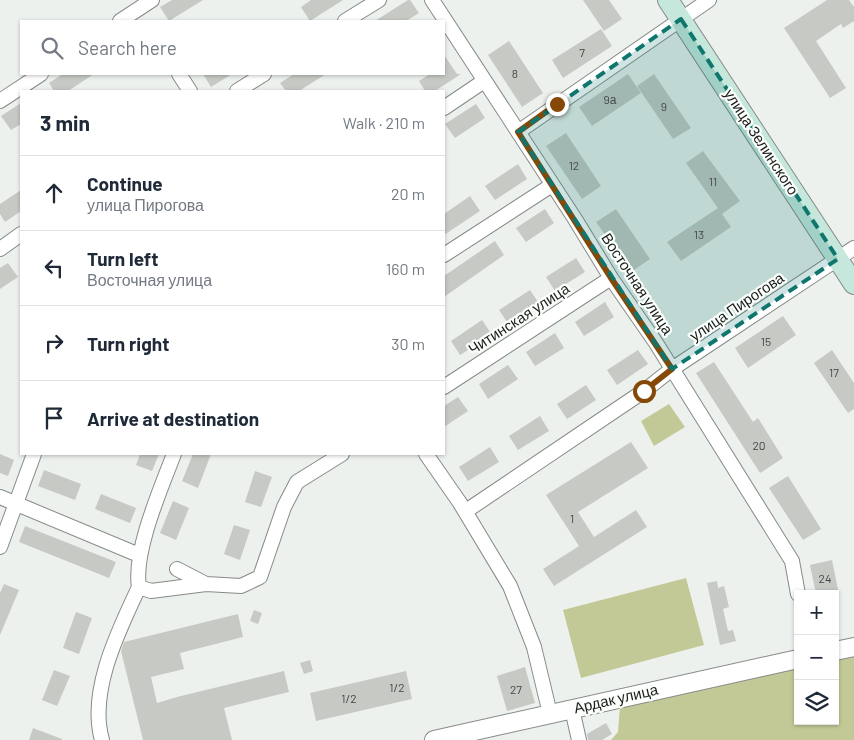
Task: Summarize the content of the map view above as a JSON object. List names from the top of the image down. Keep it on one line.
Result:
{"streets":{"main road":["улица Зелинского"],"street":["Восточная улица","улица Пирогова","Читинская улица","Ардак улица"]},"crossings":[["улица Зелинского","улица Пирогова"],["Восточная улица","улица Пирогова"],["Восточная улица","Читинская улица"]],"house_numbers":["7","8","9а","9","12","11","13","15","17","20","1","24","1/2","27","1/2"],"page":{"search":"Search here","heading":["3 min","Walk · 210 m"],"list":[["Continue","улица Пирогова","20 m"],["Turn left","Восточная улица","160 m"],["Turn right","30 m"],"Arrive at destination"],"map_buttons":["+","−"]}}
